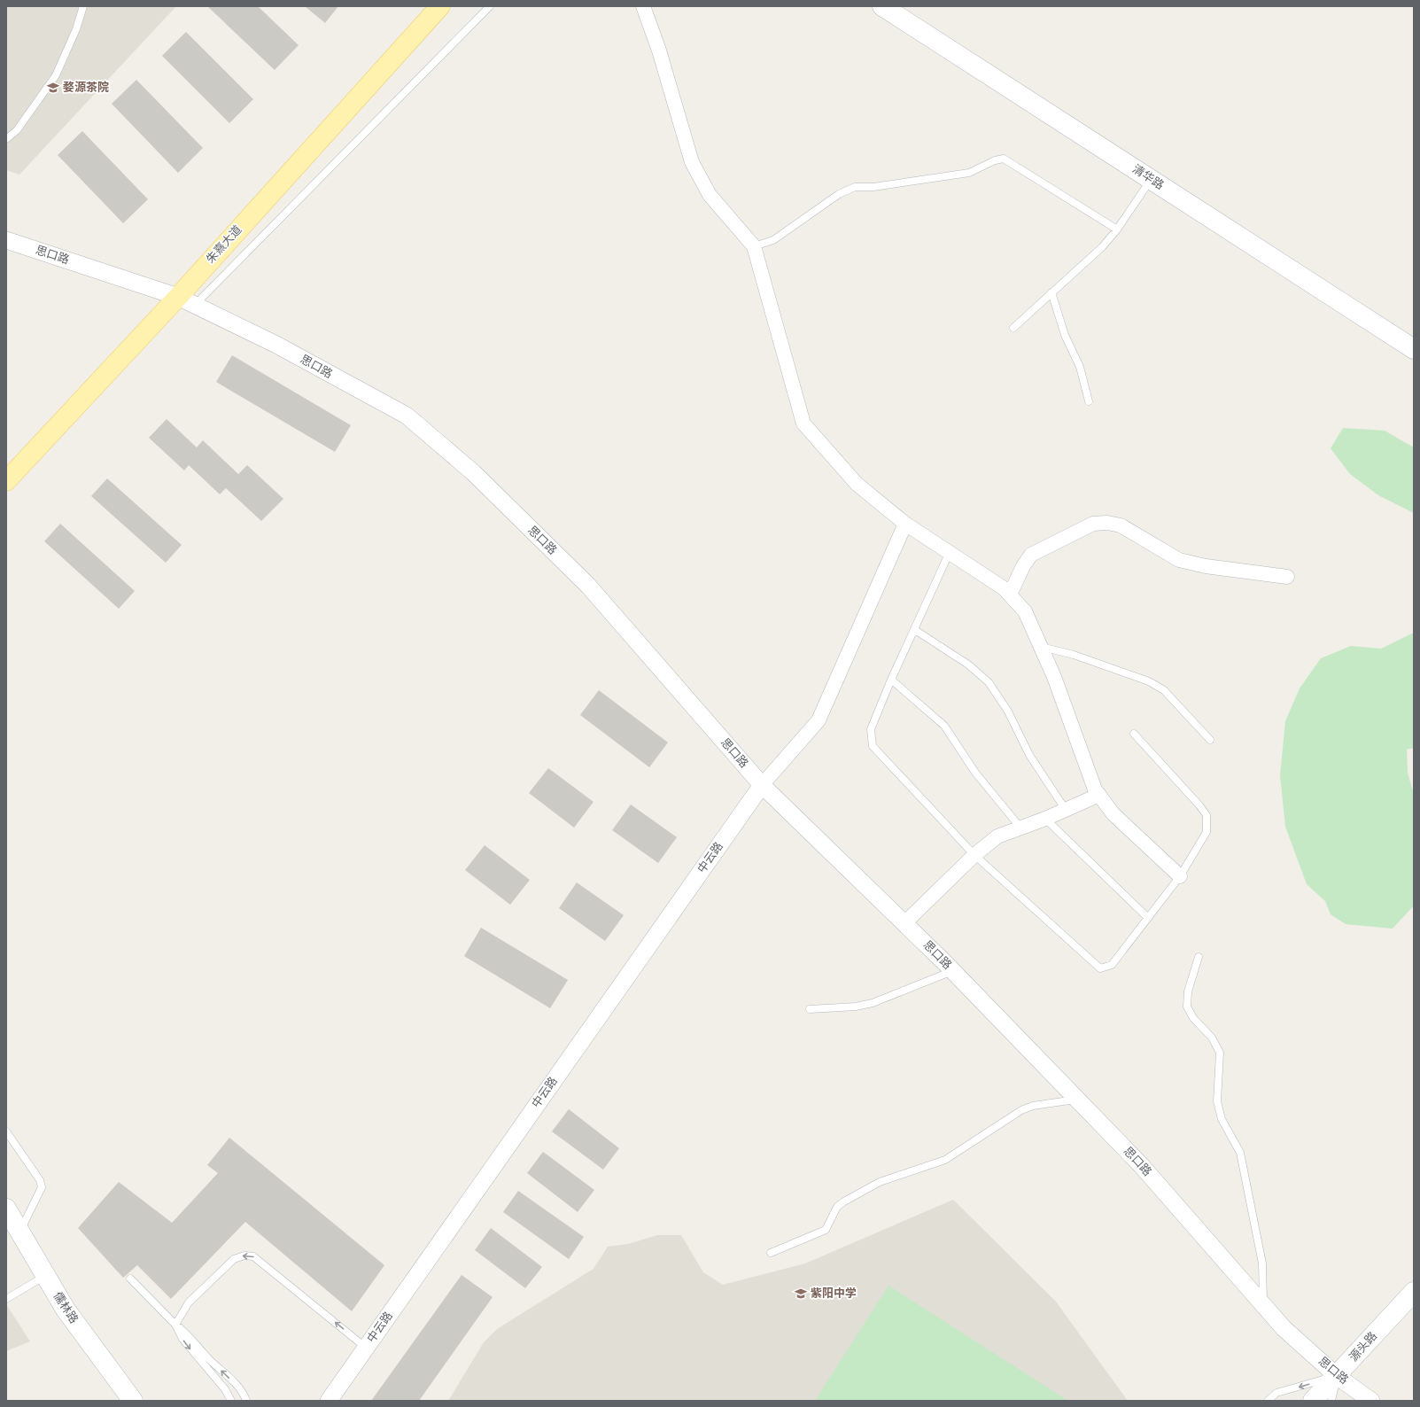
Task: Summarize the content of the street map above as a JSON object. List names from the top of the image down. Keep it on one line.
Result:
{"streets":{"main road":["清华路","朱熹大道","儒林路","源头路"],"street":["思口路","中云路"]},"crossings":[["朱熹大道","思口路"],["思口路","中云路"],["思口路","源头路"]],"places":{"school or university":["婺源茶院","紫阳中学"]}}
